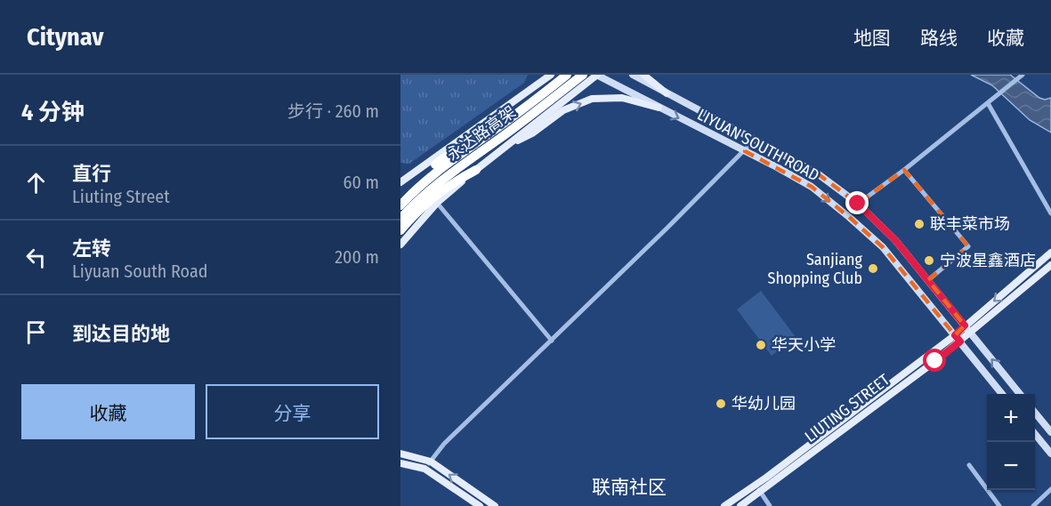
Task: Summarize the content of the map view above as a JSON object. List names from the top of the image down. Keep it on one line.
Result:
{"streets":{"highway":["永达路高架"],"main road":["LIYUAN SOUTH ROAD","LIUTING STREET"]},"crossings":[["LIYUAN SOUTH ROAD","LIUTING STREET"]],"districts":["联南社区"],"places":["联丰菜市场","宁波星鑫酒店","Sanjiang Shopping Club","华天小学","华幼儿园"],"page":{"header":"Citynav","nav":["地图","路线","收藏"],"heading":["4 分钟","步行 · 260 m"],"list":[["直行","Liuting Street","60 m"],["左转","Liyuan South Road","200 m"],"到达目的地"],"buttons":["收藏","分享"],"map_buttons":["+","−"]}}
